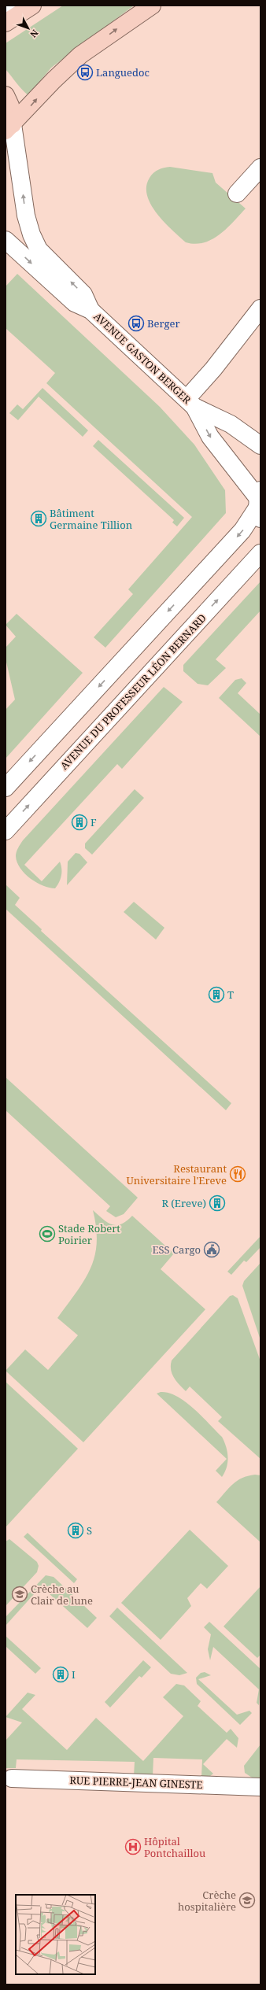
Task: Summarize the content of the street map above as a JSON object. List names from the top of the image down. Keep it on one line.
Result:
{"streets":{"main road":["AVENUE GASTON BERGER"],"street":["AVENUE DU PROFESSEUR LÉON BERNARD","RUE PIERRE-JEAN GINESTE"]},"places":{"bus stop":["Languedoc","Berger"],"building":["Bâtiment Germaine Tillion","F","T","R (Ereve)","S","I"],"restaurant":["Restaurant Universitaire l'Ereve"],"sports":["Stade Robert Poirier"],"public building":["ESS Cargo"],"school or university":["Crèche au Clair de lune","Crèche hospitalière"],"hospital":["Hôpital Pontchaillou"]},"north":"bottom right"}
